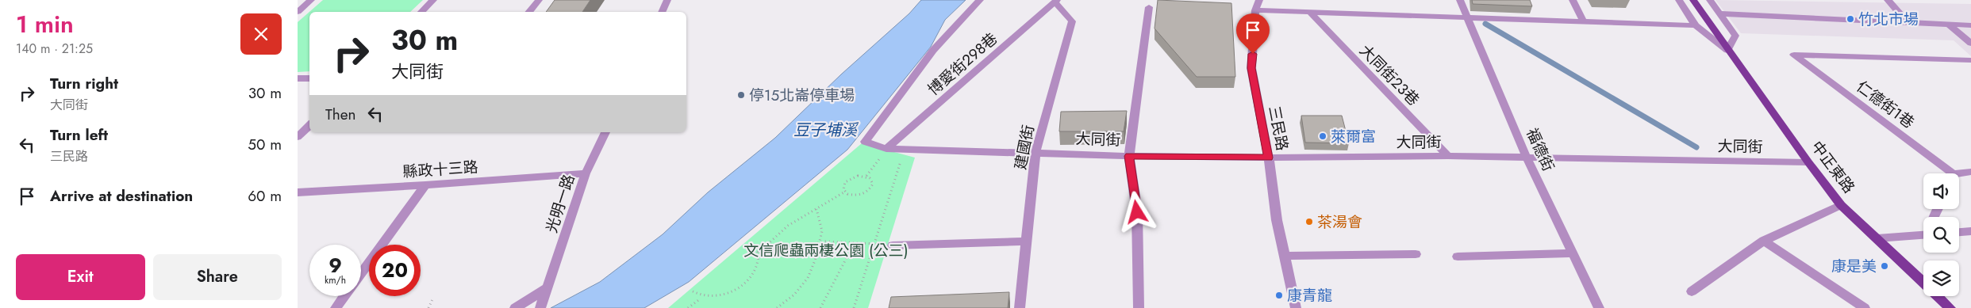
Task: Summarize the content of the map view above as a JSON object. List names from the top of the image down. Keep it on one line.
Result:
{"streets":{"main road":["中正東路"],"street":["博愛街298巷","大同街23巷","仁德街1巷","三民路","大同街","建國街","福德街","縣政十三路","光明一路"]},"crossings":[["博愛街298巷","大同街"],["博愛街298巷","建國街"],["大同街23巷","大同街"],["三民路","大同街"],["大同街","建國街"],["大同街","福德街"],["大同街","中正東路"],["縣政十三路","光明一路"]],"water":["豆子埔溪"],"parks":["文信爬蟲兩棲公園 (公三)"],"places":["竹北市場","停15北崙停車場","萊爾富","茶湯會","康是美","康青龍"],"page":{"heading":["1 min","140 m · 21:25"],"turn":["30 m","大同街"],"list":[{"name":"Turn right","note":"大同街","value":"30 m"},{"name":"Turn left","note":"三民路","value":"50 m"},{"name":"Arrive at destination","value":"60 m"}],"then":"Then","speed":"9 km/h","limit":"20","buttons":["Exit","Share"]}}
